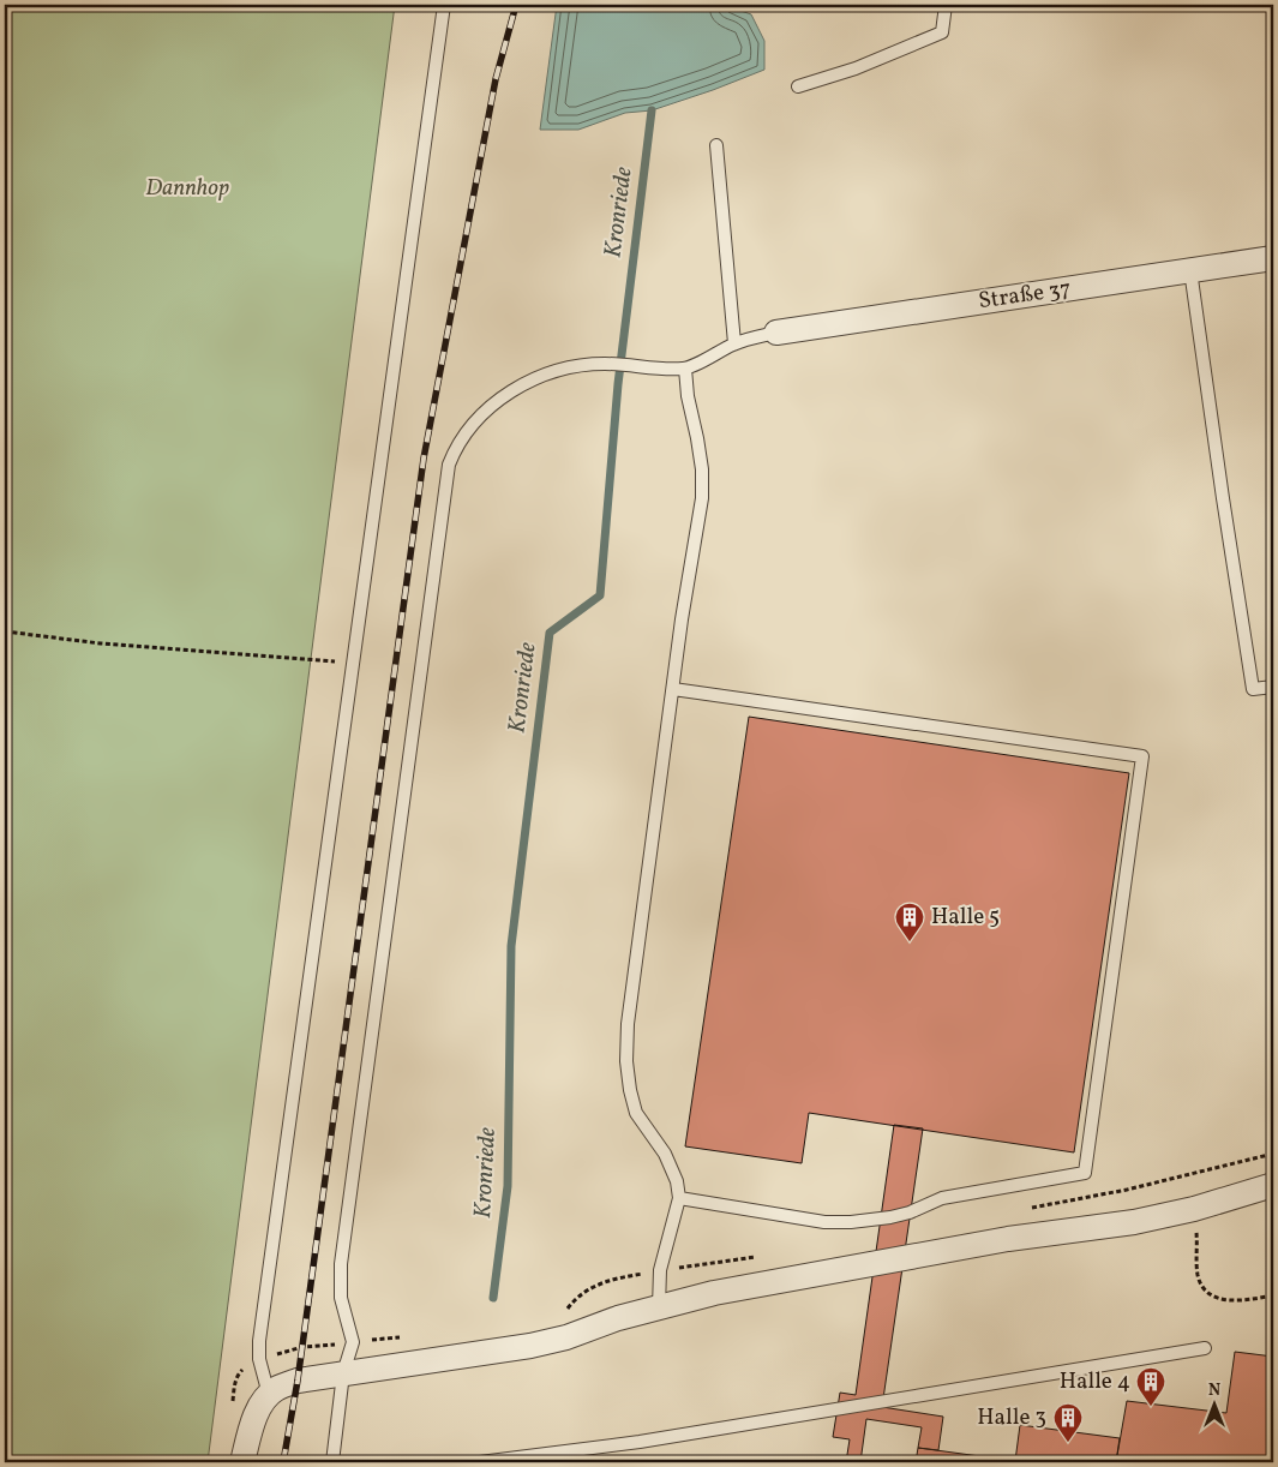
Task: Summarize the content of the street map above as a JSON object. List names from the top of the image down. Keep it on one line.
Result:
{"streets":{"street":["Straße 37"]},"water":["Kronriede"],"parks":["Dannhop"],"places":{"building":["Halle 5","Halle 4","Halle 3"]},"north":"top"}
